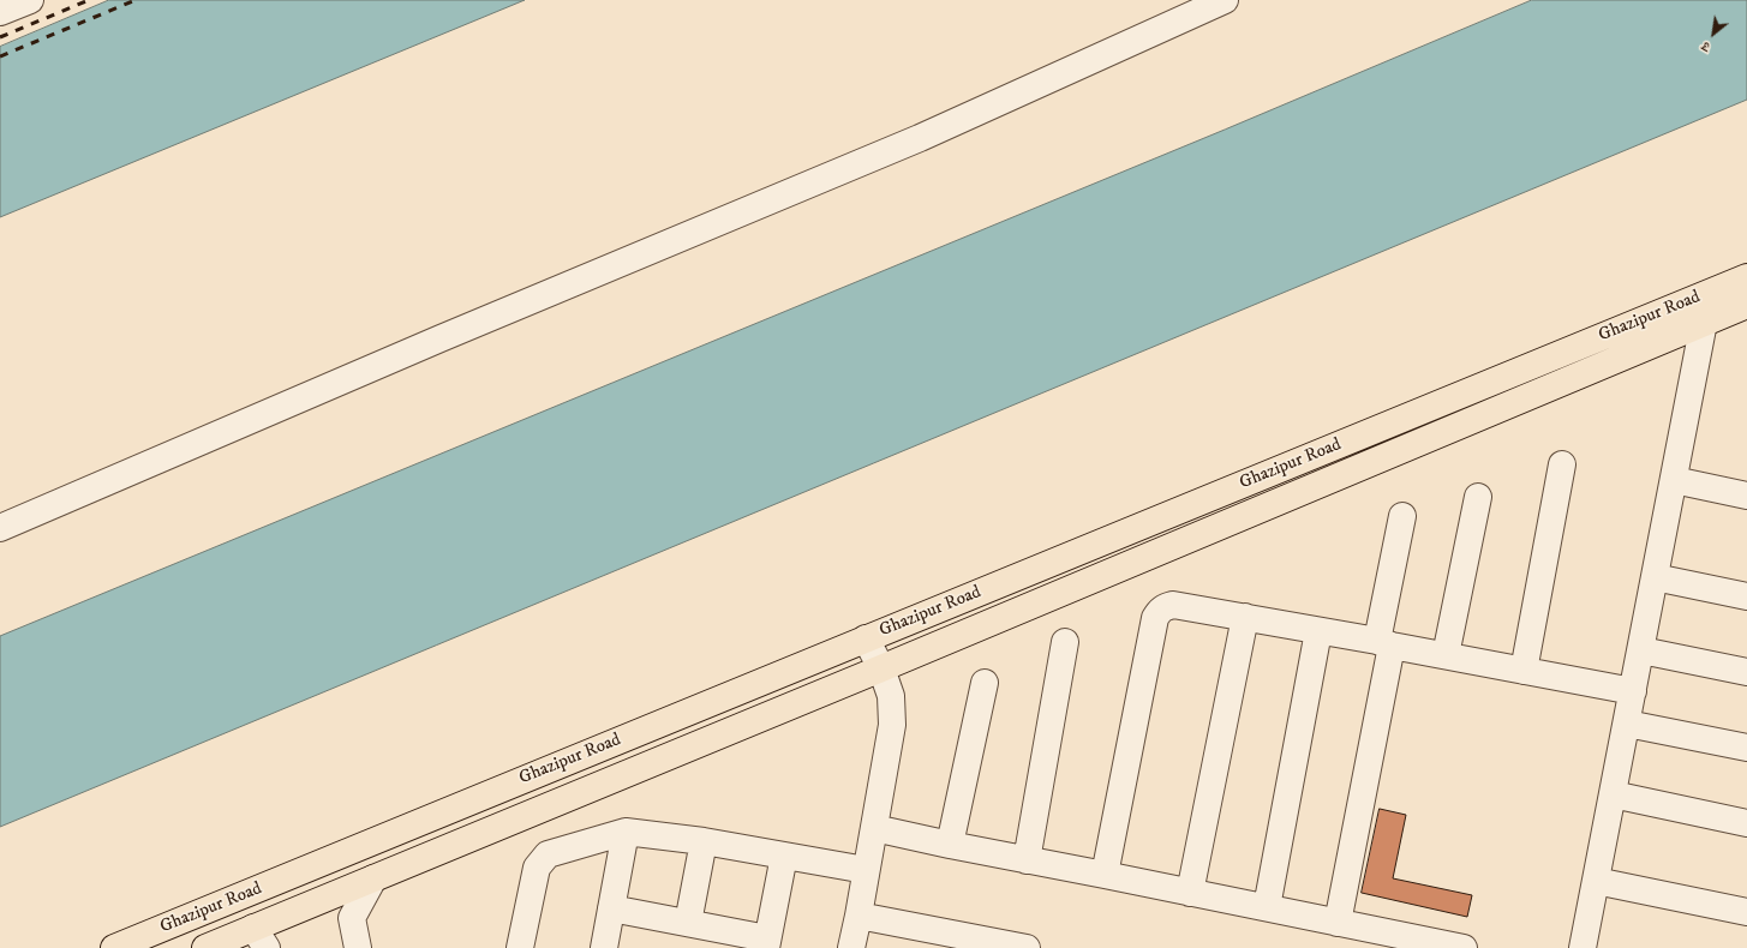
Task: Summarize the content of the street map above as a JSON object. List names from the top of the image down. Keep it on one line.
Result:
{"streets":{"main road":["Ghazipur Road"]},"north":"bottom left"}
